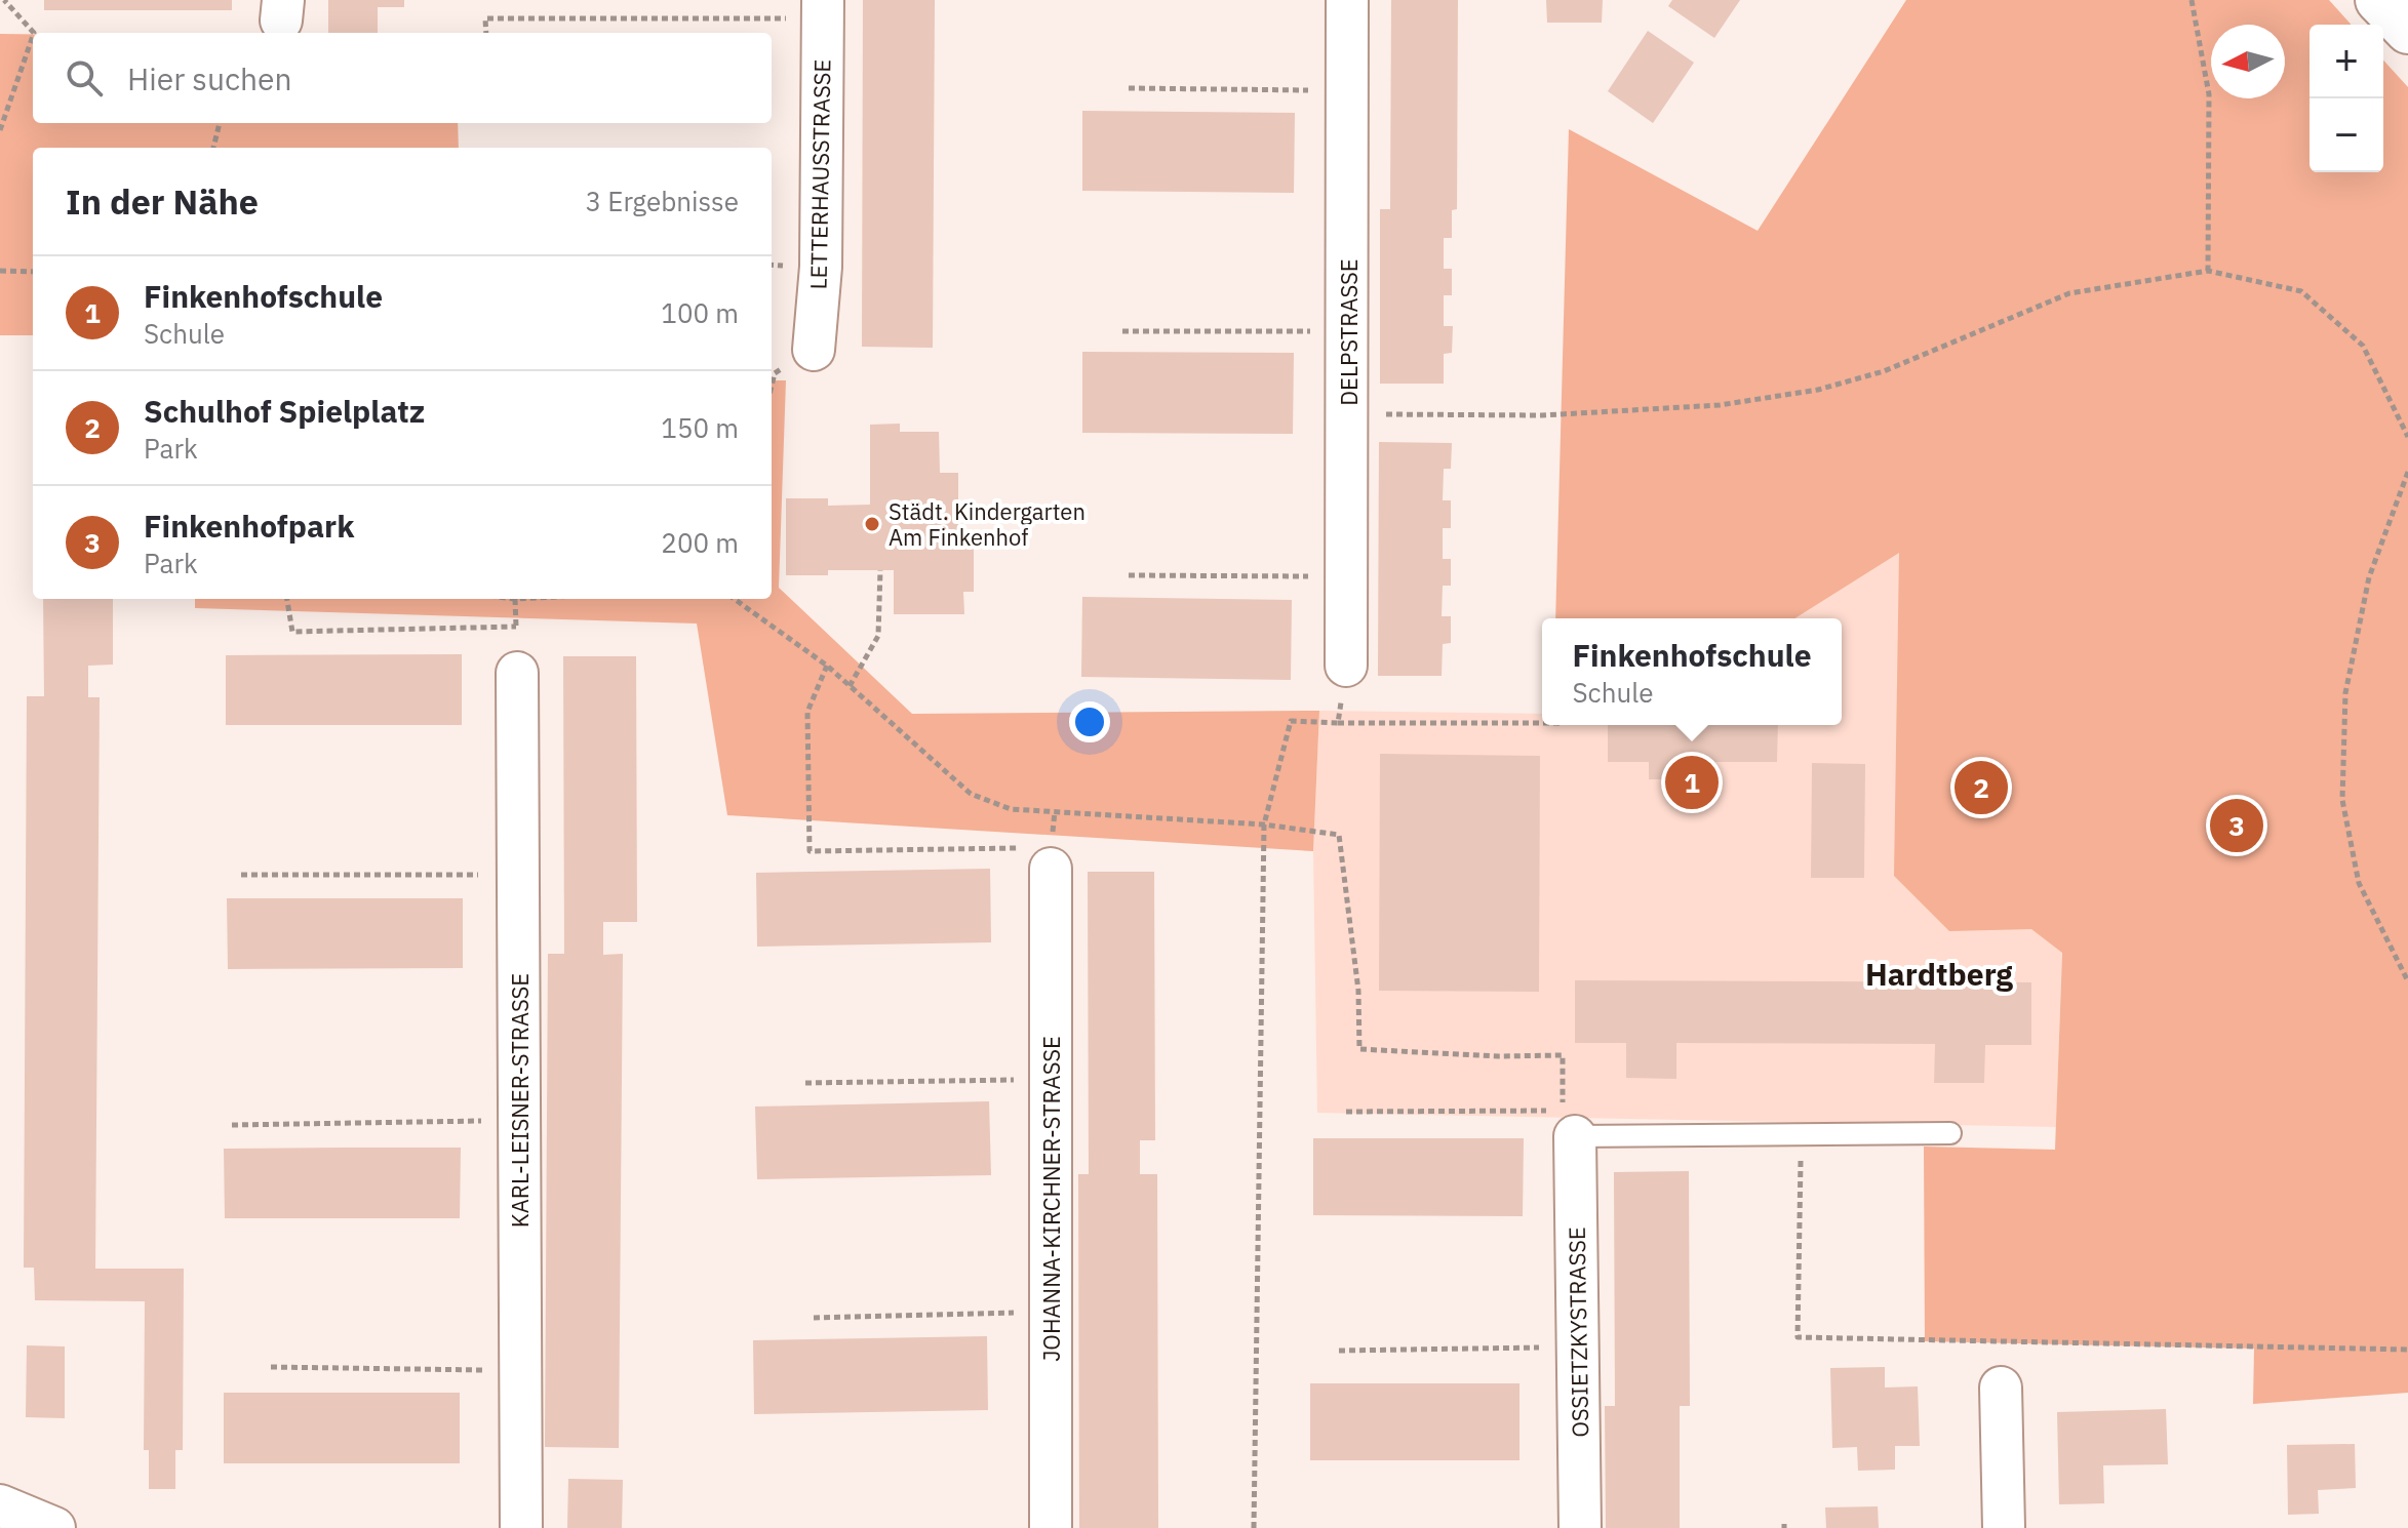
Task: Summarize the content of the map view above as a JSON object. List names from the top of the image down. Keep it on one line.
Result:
{"streets":{"street":["LETTERHAUSSTRASSE","DELPSTRASSE","KARL-LEISNER-STRASSE","JOHANNA-KIRCHNER-STRASSE","OSSIETZKYSTRASSE"]},"districts":["Hardtberg"],"places":["Städt. Kindergarten Am Finkenhof"],"north":"left","page":{"map_buttons":["+","−"],"search":"Hier suchen","heading":["In der Nähe","3 Ergebnisse"],"list":[{"mark":"1","name":"Finkenhofschule","note":"Schule","value":"100 m"},{"mark":"2","name":"Schulhof Spielplatz","note":"Park","value":"150 m"},{"mark":"3","name":"Finkenhofpark","note":"Park","value":"200 m"}],"popup":["Finkenhofschule","Schule"],"pins":["1","2","3"]}}
